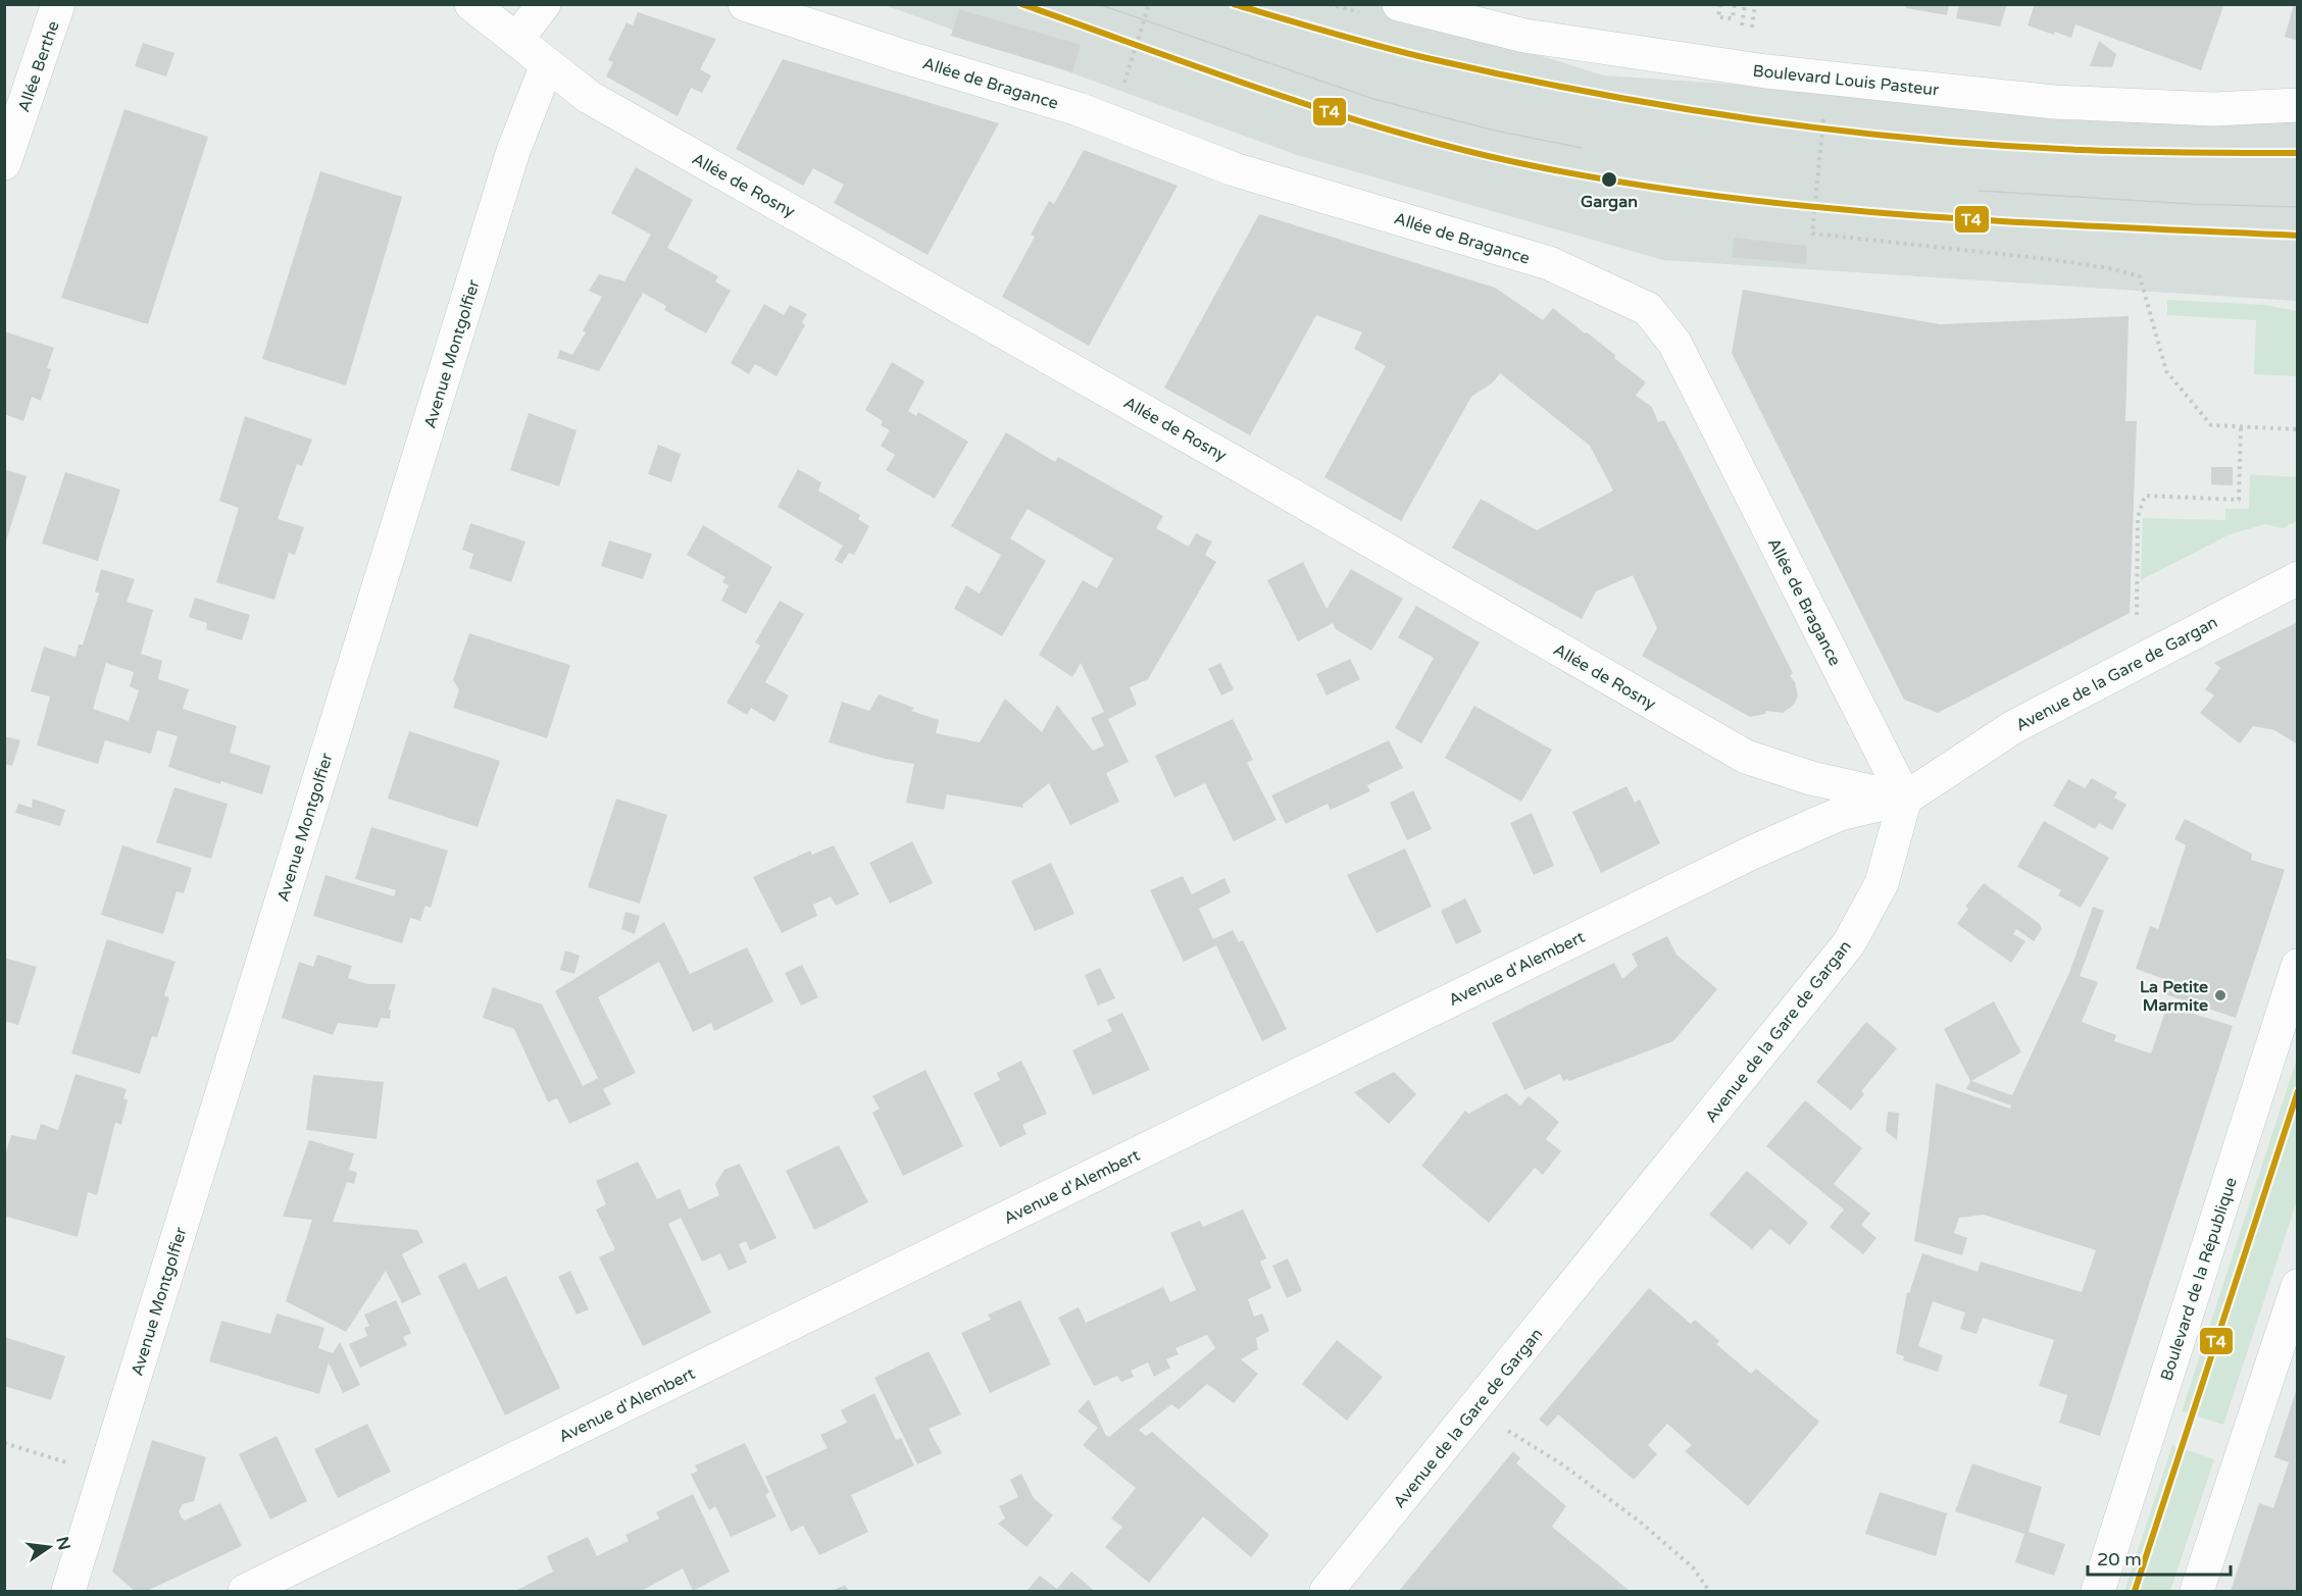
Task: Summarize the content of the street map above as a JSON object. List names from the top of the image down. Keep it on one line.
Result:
{"streets":{"street":["Allée Berthe","Boulevard Louis Pasteur","Allée de Bragance","Allée de Rosny","Avenue Montgolfier","Avenue de la Gare de Gargan","Avenue d'Alembert","Boulevard de la République"]},"crossings":[["Allée de Bragance","Allée de Rosny"],["Allée de Bragance","Avenue de la Gare de Gargan"],["Allée de Bragance","Avenue d'Alembert"],["Allée de Rosny","Avenue Montgolfier"],["Allée de Rosny","Avenue de la Gare de Gargan"],["Allée de Rosny","Avenue d'Alembert"],["Avenue de la Gare de Gargan","Avenue d'Alembert"]],"places":["Gargan","La Petite Marmite"],"lines":["transit line T4"],"scale_bar":"20 m","north":"right"}
